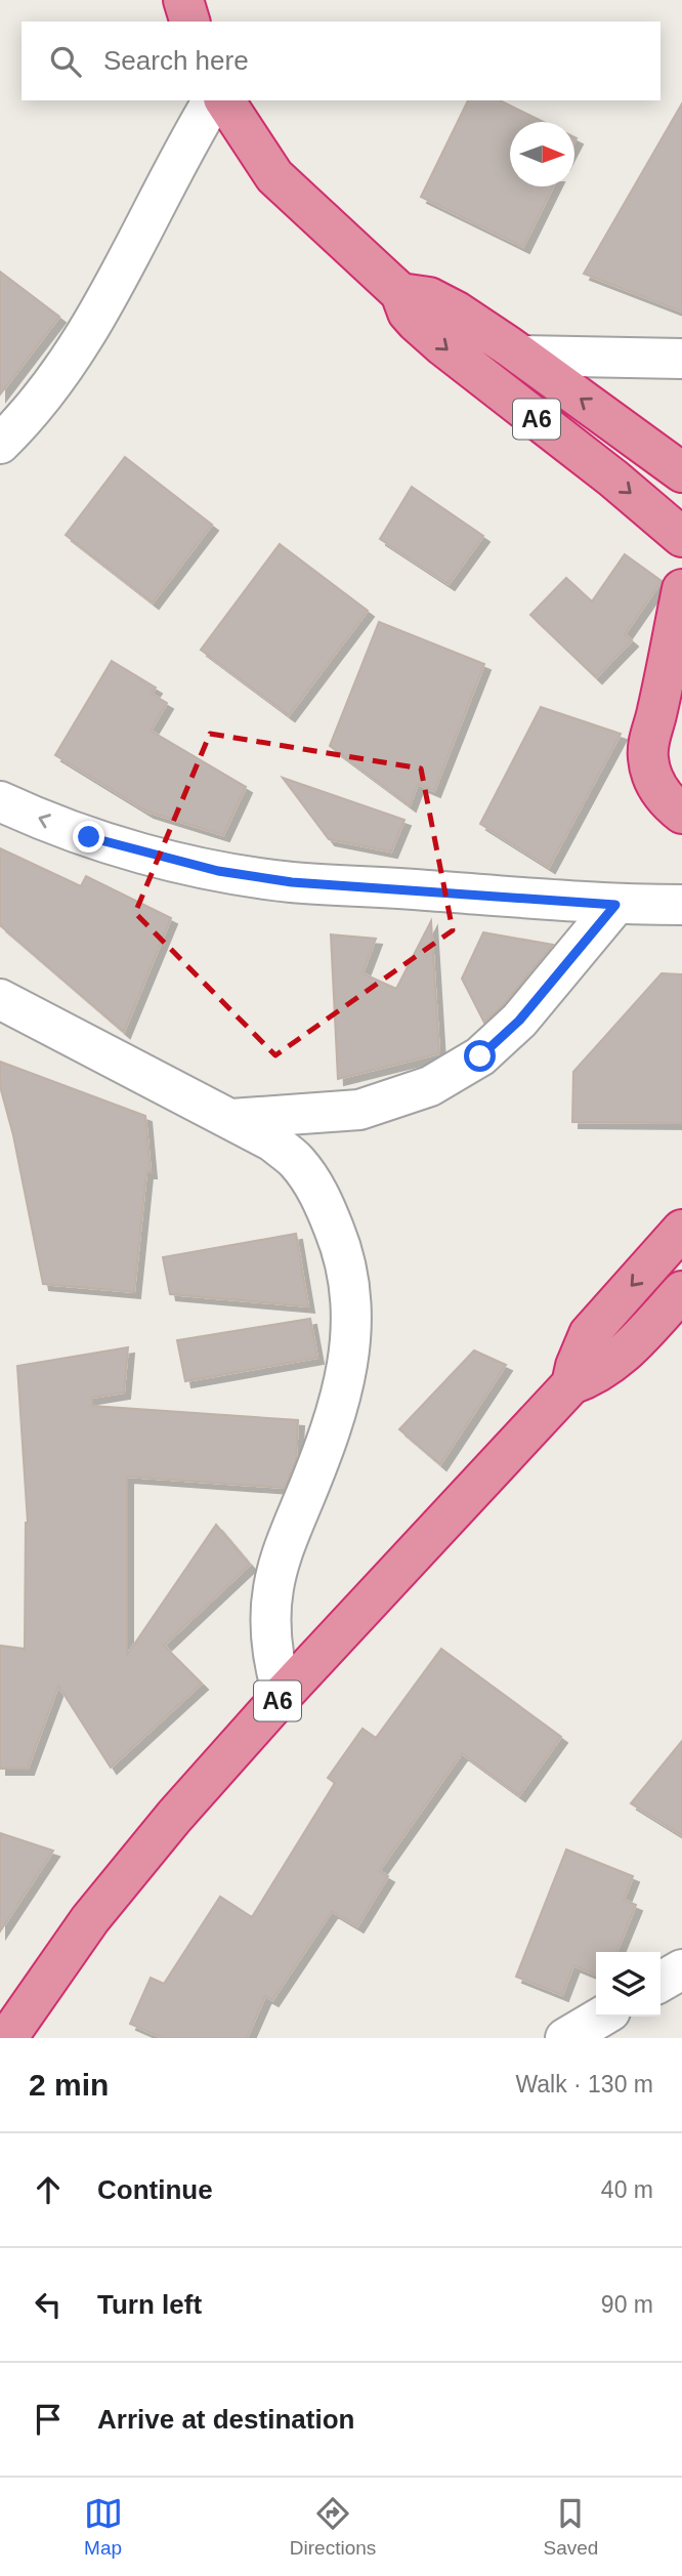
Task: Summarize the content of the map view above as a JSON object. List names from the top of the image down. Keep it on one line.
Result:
{"streets":{"highway":["A6"]},"north":"right","page":{"search":"Search here","heading":["2 min","Walk · 130 m"],"list":[["Continue","40 m"],["Turn left","90 m"],"Arrive at destination"],"nav":["Map","Directions","Saved"]}}
